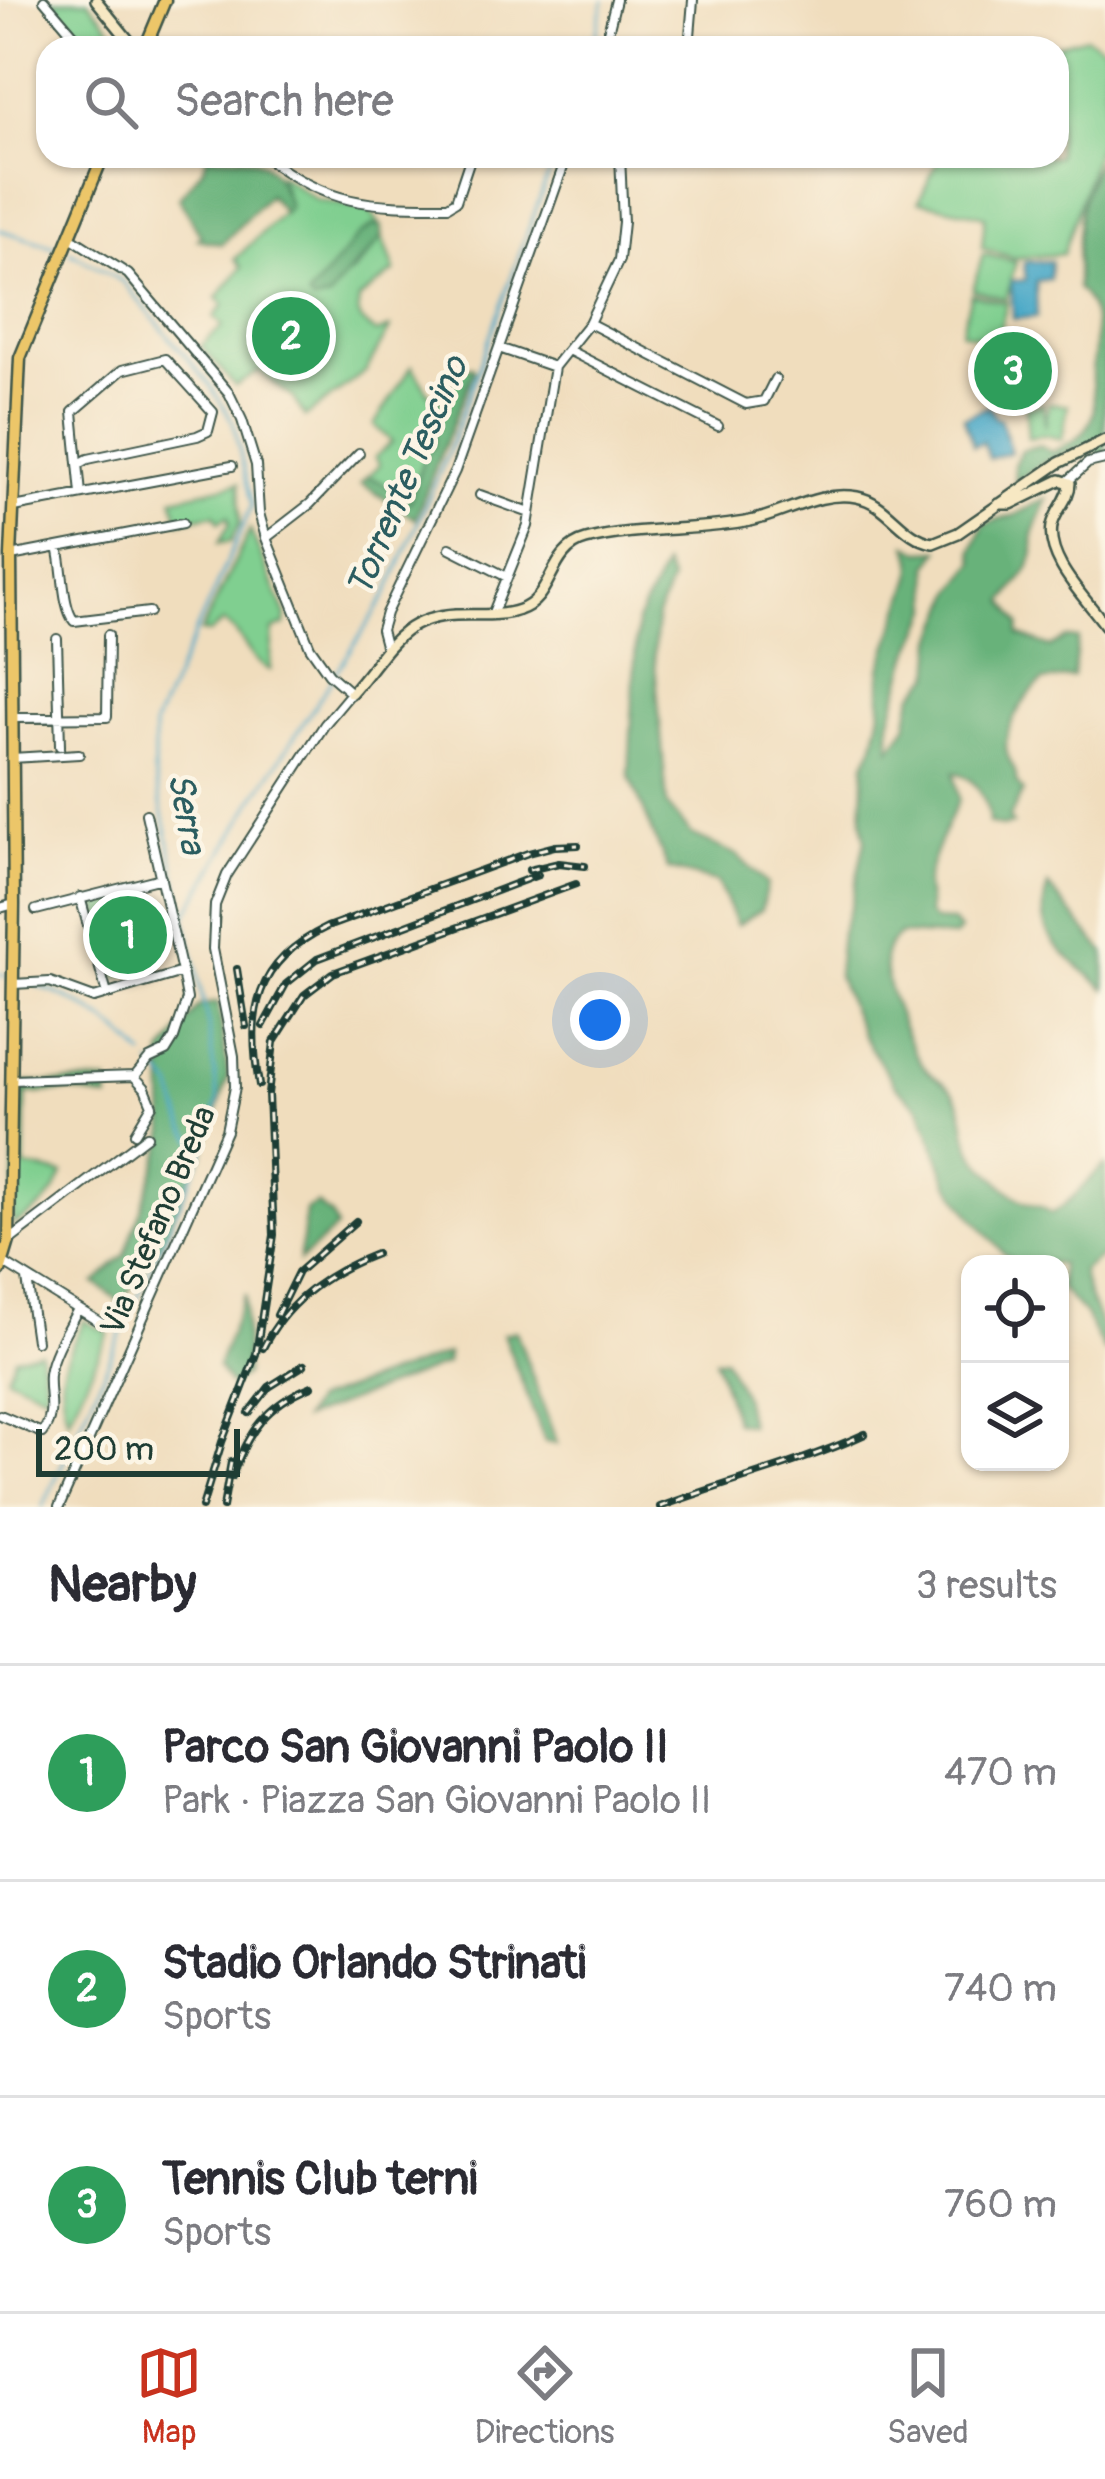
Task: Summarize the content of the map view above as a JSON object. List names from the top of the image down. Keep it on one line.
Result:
{"streets":{"street":["Via Stefano Breda"]},"water":["Torrente Tescino","Serra"],"scale_bar":"200 m","page":{"search":"Search here","pins":["2","3","1"],"scale":"200 m","heading":["Nearby","3 results"],"list":[{"mark":"1","name":"Parco San Giovanni Paolo II","note":"Park · Piazza San Giovanni Paolo II","value":"470 m"},{"mark":"2","name":"Stadio Orlando Strinati","note":"Sports","value":"740 m"},{"mark":"3","name":"Tennis Club terni","note":"Sports","value":"760 m"}],"nav":["Map","Directions","Saved"]}}
